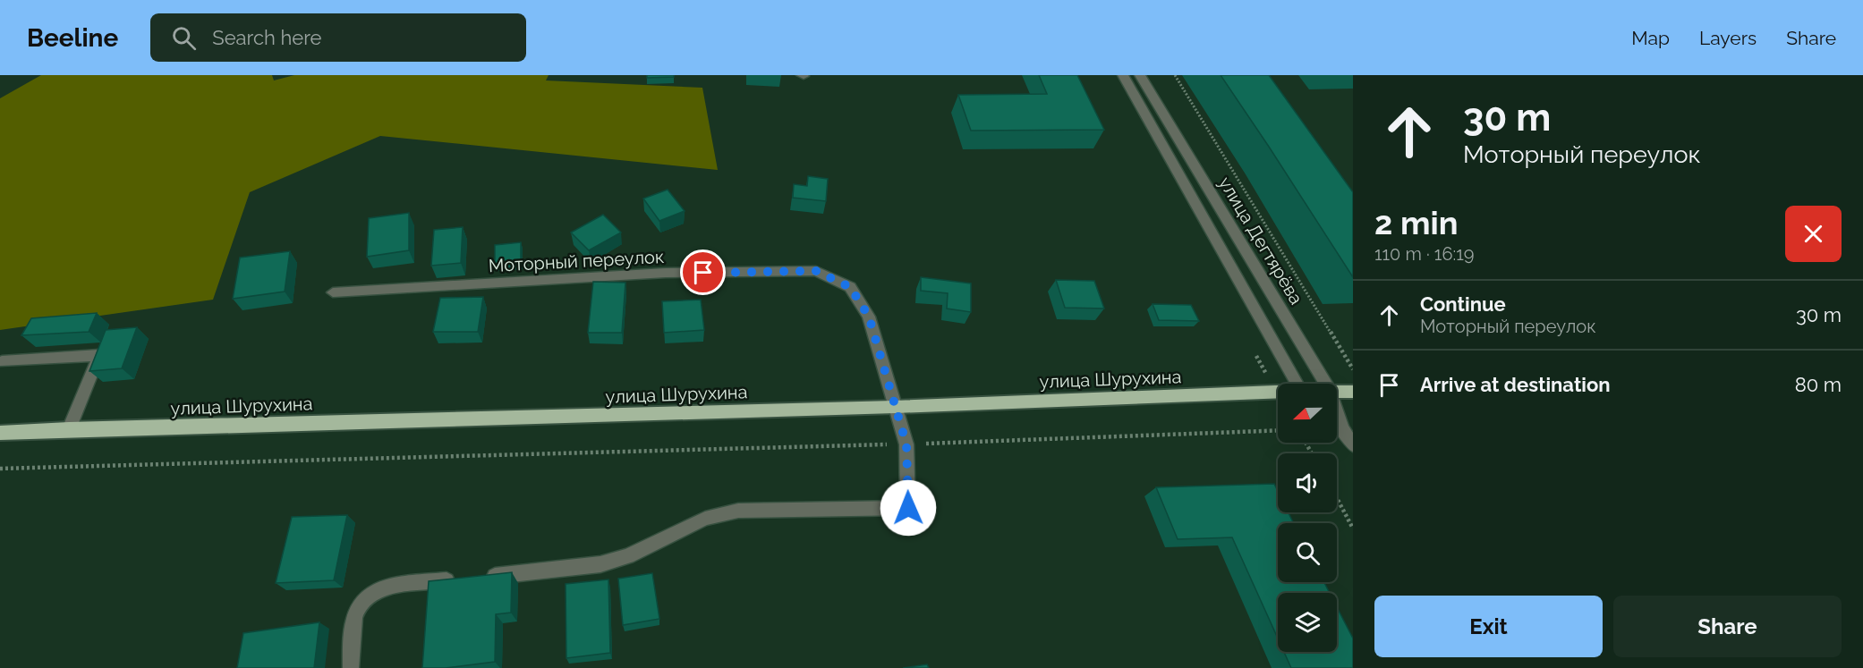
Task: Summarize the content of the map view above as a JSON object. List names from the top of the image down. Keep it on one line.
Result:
{"streets":{"highway":["улица Шурухина"],"street":["улица Дегтярёва","Моторный переулок"]},"crossings":[["Моторный переулок","улица Шурухина"]],"north":"left","page":{"header":"Beeline","search":"Search here","nav":["Map","Layers","Share"],"turn":["30 m","Моторный переулок"],"heading":["2 min","110 m · 16:19"],"list":[{"name":"Continue","note":"Моторный переулок","value":"30 m"},{"name":"Arrive at destination","value":"80 m"}],"buttons":["Exit","Share"]}}
